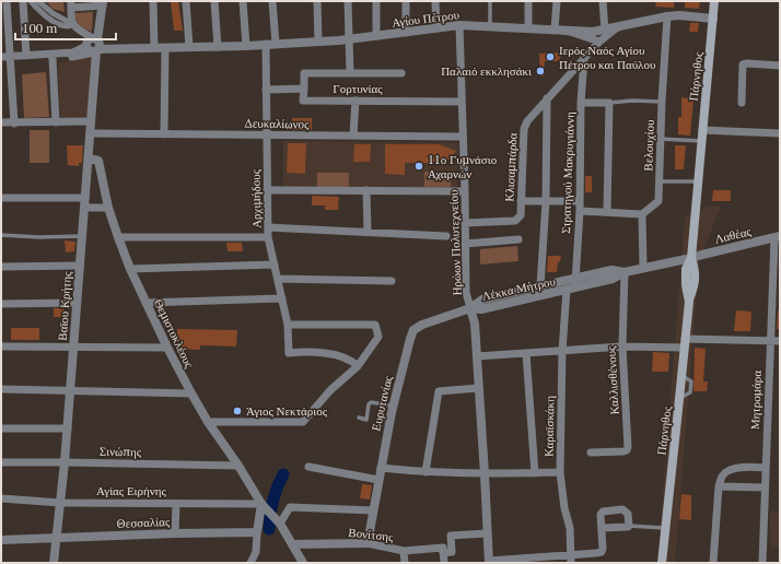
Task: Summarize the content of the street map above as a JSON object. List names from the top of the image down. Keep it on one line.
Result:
{"streets":{"main road":["Πάρνηθος"],"street":["Αγίου Πέτρου","Γορτυνίας","Δευκαλίωνος","Βελουχίου","Κλισαμπάρδα","Στρατηγού Μακρυγιάννη","Αρχιμήδους","Λαθέας","Ηρώων Πολυτεχνείου","Λέκκα Μήτρου","Βαϊου Κρήτης","Θεμιστοκλέους","Καλλισθένους","Μητρομάρα","Ευρυτανίας","Καραϊσκάκη","Σινώπης","Αγίας Ειρήνης","Θεσσαλίας","Βονίτσης"]},"crossings":[["Αγίου Πέτρου","Πάρνηθος"],["Αγίου Πέτρου","Βελουχίου"],["Αγίου Πέτρου","Κλισαμπάρδα"],["Αγίου Πέτρου","Αρχιμήδους"],["Αγίου Πέτρου","Ηρώων Πολυτεχνείου"],["Αγίου Πέτρου","Βαϊου Κρήτης"],["Πάρνηθος","Λαθέας"],["Πάρνηθος","Λέκκα Μήτρου"],["Γορτυνίας","Ηρώων Πολυτεχνείου"],["Δευκαλίωνος","Αρχιμήδους"],["Δευκαλίωνος","Ηρώων Πολυτεχνείου"],["Δευκαλίωνος","Βαϊου Κρήτης"],["Κλισαμπάρδα","Στρατηγού Μακρυγιάννη"],["Κλισαμπάρδα","Ηρώων Πολυτεχνείου"],["Στρατηγού Μακρυγιάννη","Λέκκα Μήτρου"],["Στρατηγού Μακρυγιάννη","Καραϊσκάκη"],["Λαθέας","Λέκκα Μήτρου"],["Λαθέας","Μητρομάρα"],["Ηρώων Πολυτεχνείου","Λέκκα Μήτρου"],["Ηρώων Πολυτεχνείου","Ευρυτανίας"],["Λέκκα Μήτρου","Καλλισθένους"],["Λέκκα Μήτρου","Ευρυτανίας"],["Λέκκα Μήτρου","Καραϊσκάκη"],["Βαϊου Κρήτης","Θεμιστοκλέους"],["Βαϊου Κρήτης","Σινώπης"],["Βαϊου Κρήτης","Αγίας Ειρήνης"],["Βαϊου Κρήτης","Θεσσαλίας"],["Θεμιστοκλέους","Σινώπης"],["Θεμιστοκλέους","Αγίας Ειρήνης"],["Θεμιστοκλέους","Βονίτσης"],["Ευρυτανίας","Βονίτσης"]],"places":["Ιερός Ναός Αγίου Πέτρου και Παύλου","Παλαιό εκκλησάκι","11ο Γυμνάσιο Αχαρνών","Άγιος Νεκτάριος"],"scale_bar":"100 m"}
